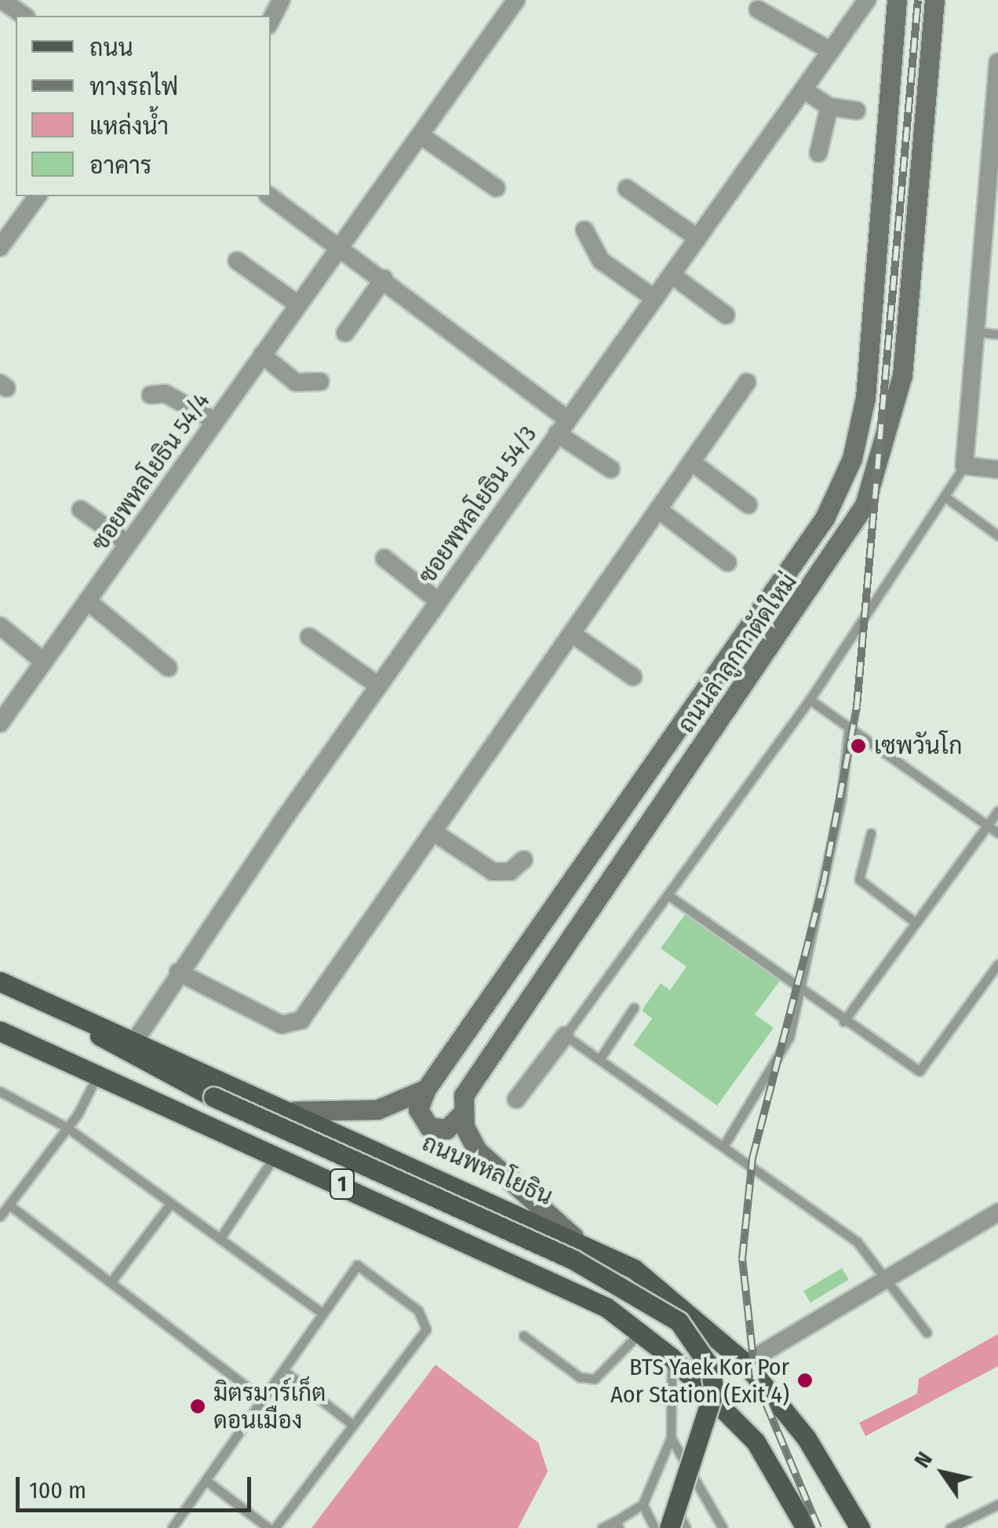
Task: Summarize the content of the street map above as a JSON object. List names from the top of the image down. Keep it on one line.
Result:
{"streets":{"main road":["ถนนลำลูกกาตัดใหม่","ถนนพหลโยธิน","1"],"street":["ซอยพหลโยธิน 54/4","ซอยพหลโยธิน 54/3"]},"crossings":[["ซอยพหลโยธิน 54/3","ถนนพหลโยธิน"]],"places":["เซพวันโก","BTS Yaek Kor Por Aor Station (Exit 4)","มิตรมาร์เก็ต ดอนเมือง"],"legend":["ถนน","ทางรถไฟ","แหล่งน้ำ","อาคาร"],"scale_bar":"100 m","north":"top left"}
